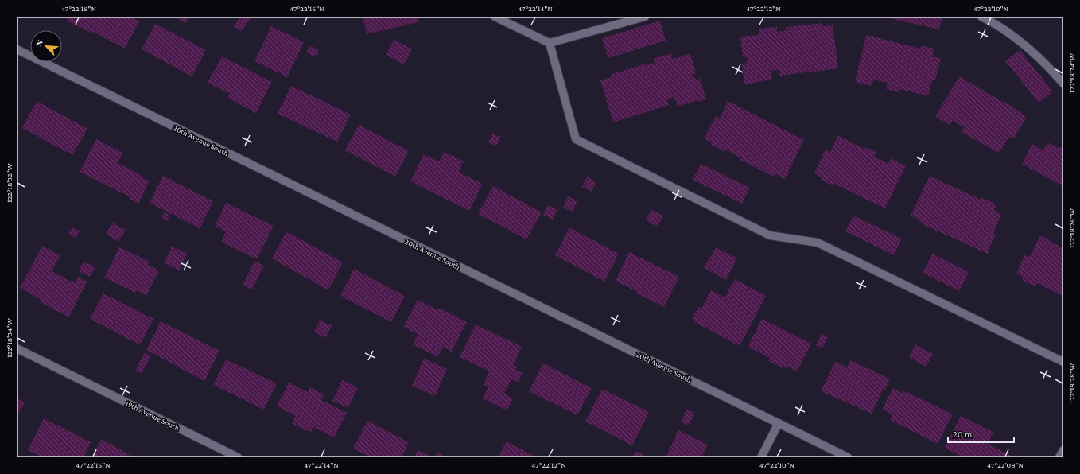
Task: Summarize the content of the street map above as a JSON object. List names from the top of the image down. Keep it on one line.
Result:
{"streets":{"street":["20th Avenue South","19th Avenue South"]},"scale_bar":"20 m","north":"top left","coordinates":["47°22'18\"N","47°22'16\"N","47°22'14\"N","47°22'12\"N","47°22'10\"N","122°18'24\"W","122°18'32\"W","122°18'26\"W","122°18'34\"W","122°18'28\"W","47°22'08\"N"]}
